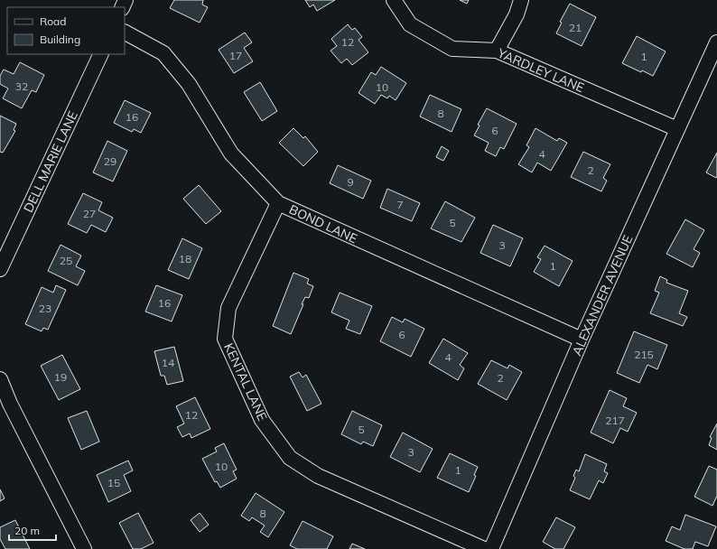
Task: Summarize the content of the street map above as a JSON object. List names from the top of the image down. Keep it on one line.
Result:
{"streets":{"street":["YARDLEY LANE","DELL MARIE LANE","BOND LANE","ALEXANDER AVENUE","KENTAL LANE"]},"crossings":[["YARDLEY LANE","ALEXANDER AVENUE"],["BOND LANE","ALEXANDER AVENUE"],["BOND LANE","KENTAL LANE"]],"house_numbers":["21","12","17","1","32","10","8","16","6","4","29","2","9","7","27","5","3","18","25","1","16","23","6","215","4","14","19","2","12","217","5","3","10","1","15","8"],"legend":["Road","Building"],"scale_bar":"20 m"}
